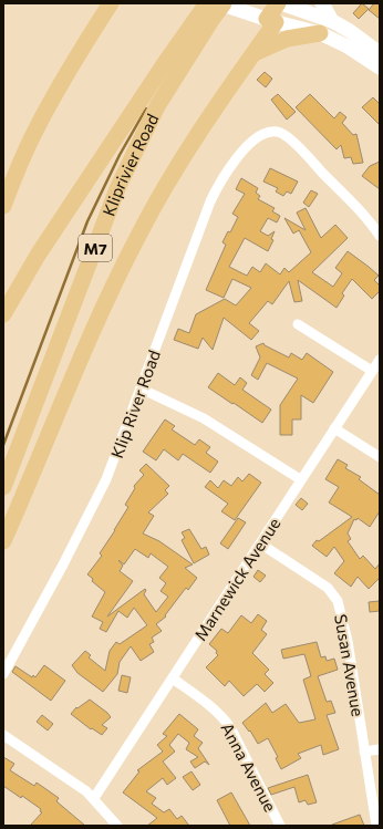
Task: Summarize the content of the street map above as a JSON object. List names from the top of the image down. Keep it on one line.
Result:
{"streets":{"main road":["Kliprivier Road","M7"],"street":["Klip River Road","Marnewick Avenue","Susan Avenue","Anna Avenue"]},"crossings":[["Marnewick Avenue","Susan Avenue"],["Marnewick Avenue","Anna Avenue"]]}
